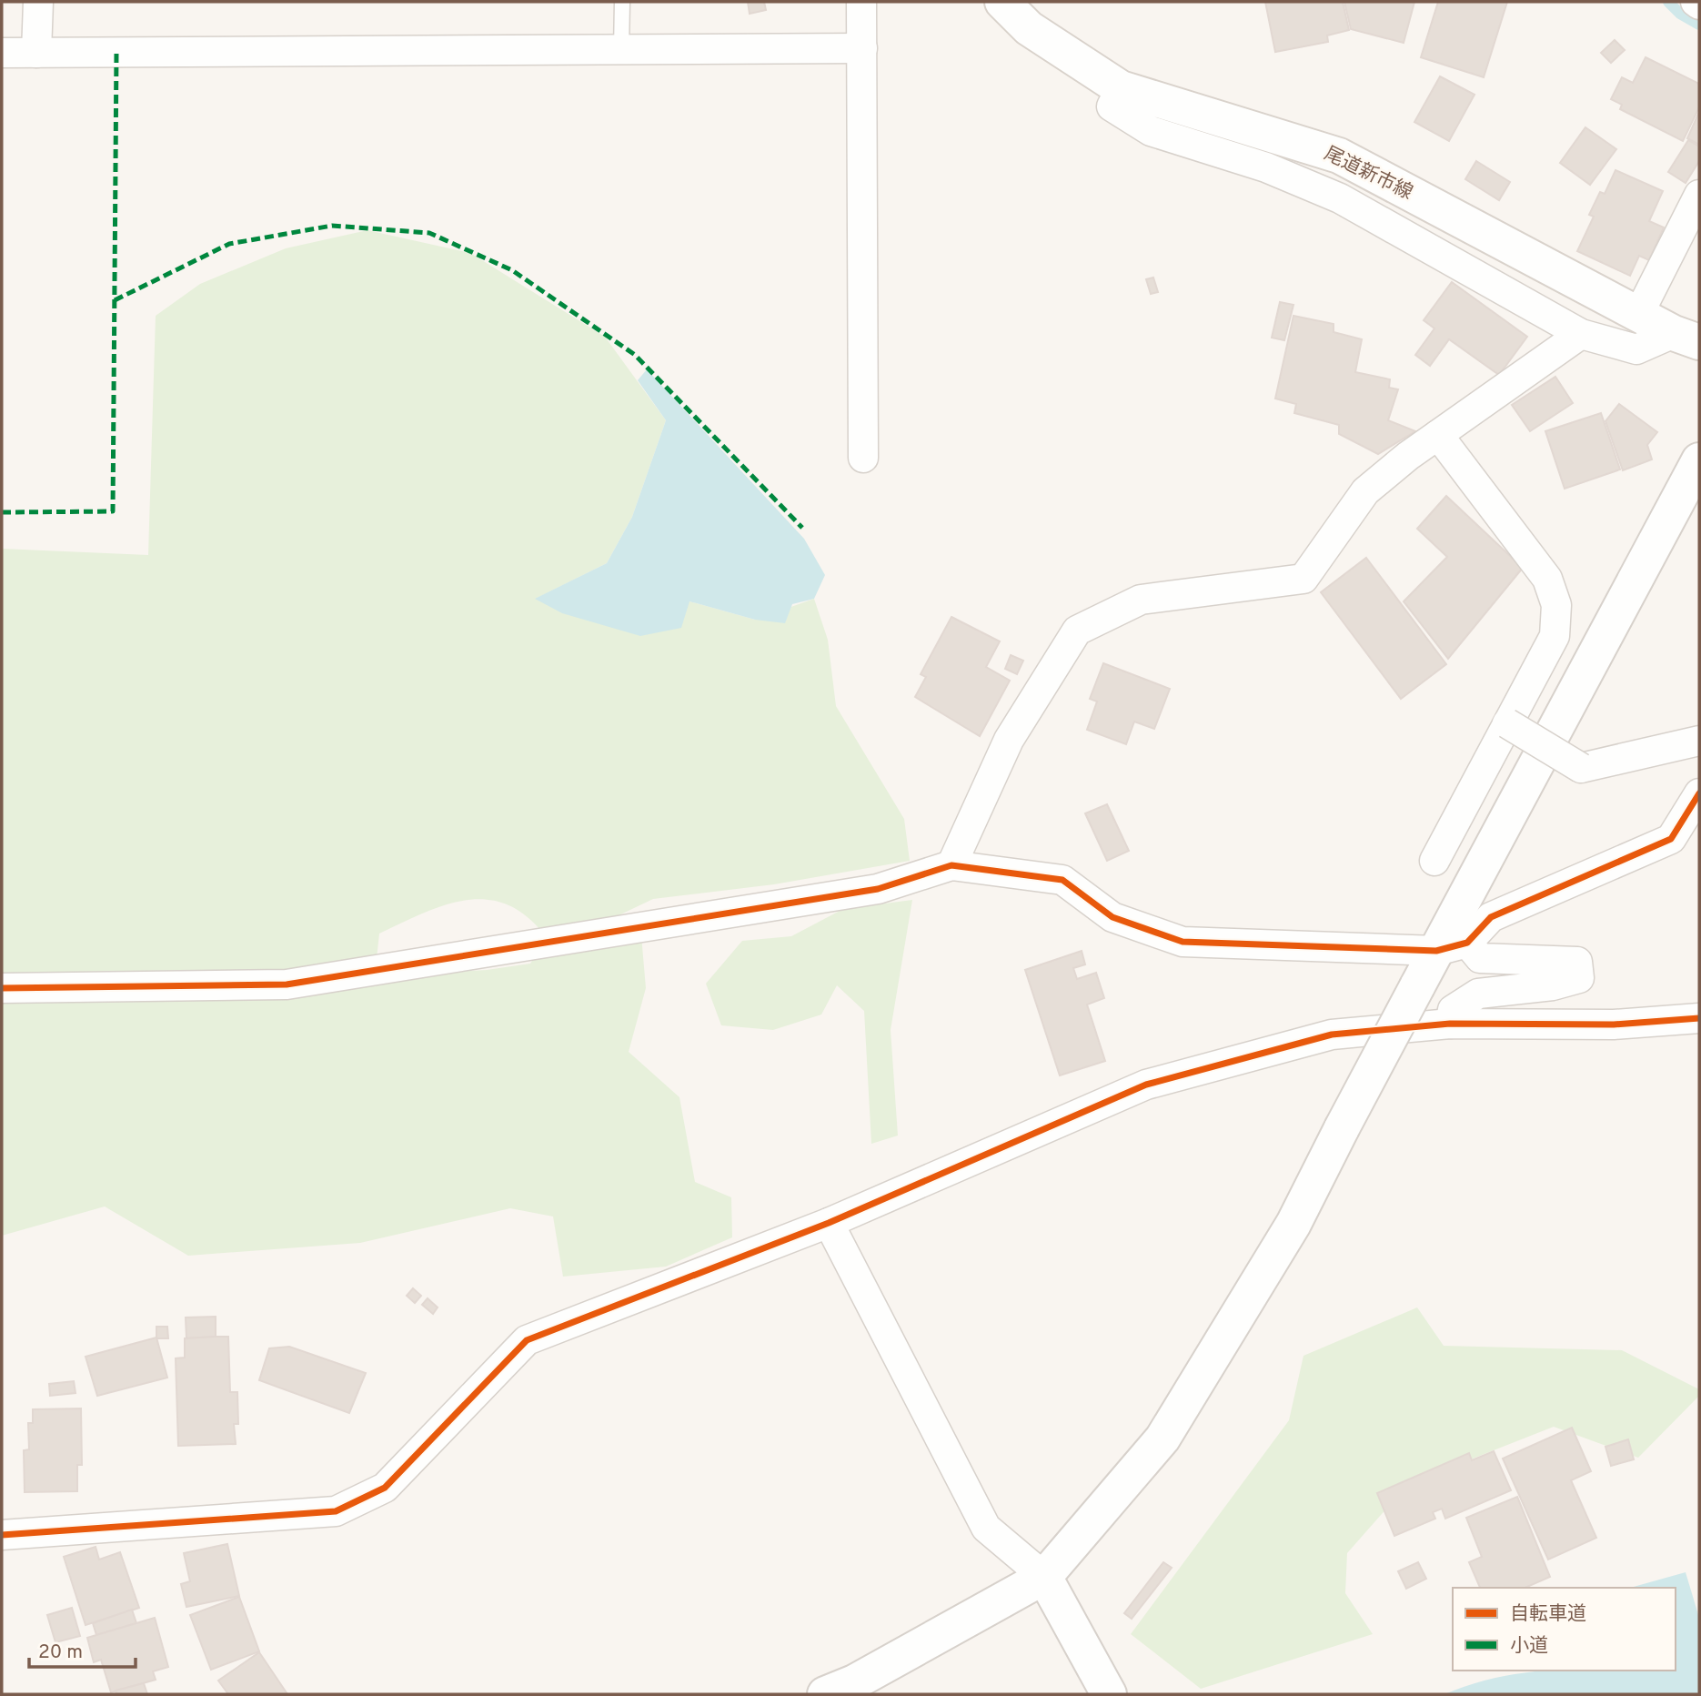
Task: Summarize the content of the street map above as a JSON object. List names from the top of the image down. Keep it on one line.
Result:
{"streets":{"street":["尾道新市線"]},"legend":["自転車道","小道"],"scale_bar":"20 m"}
